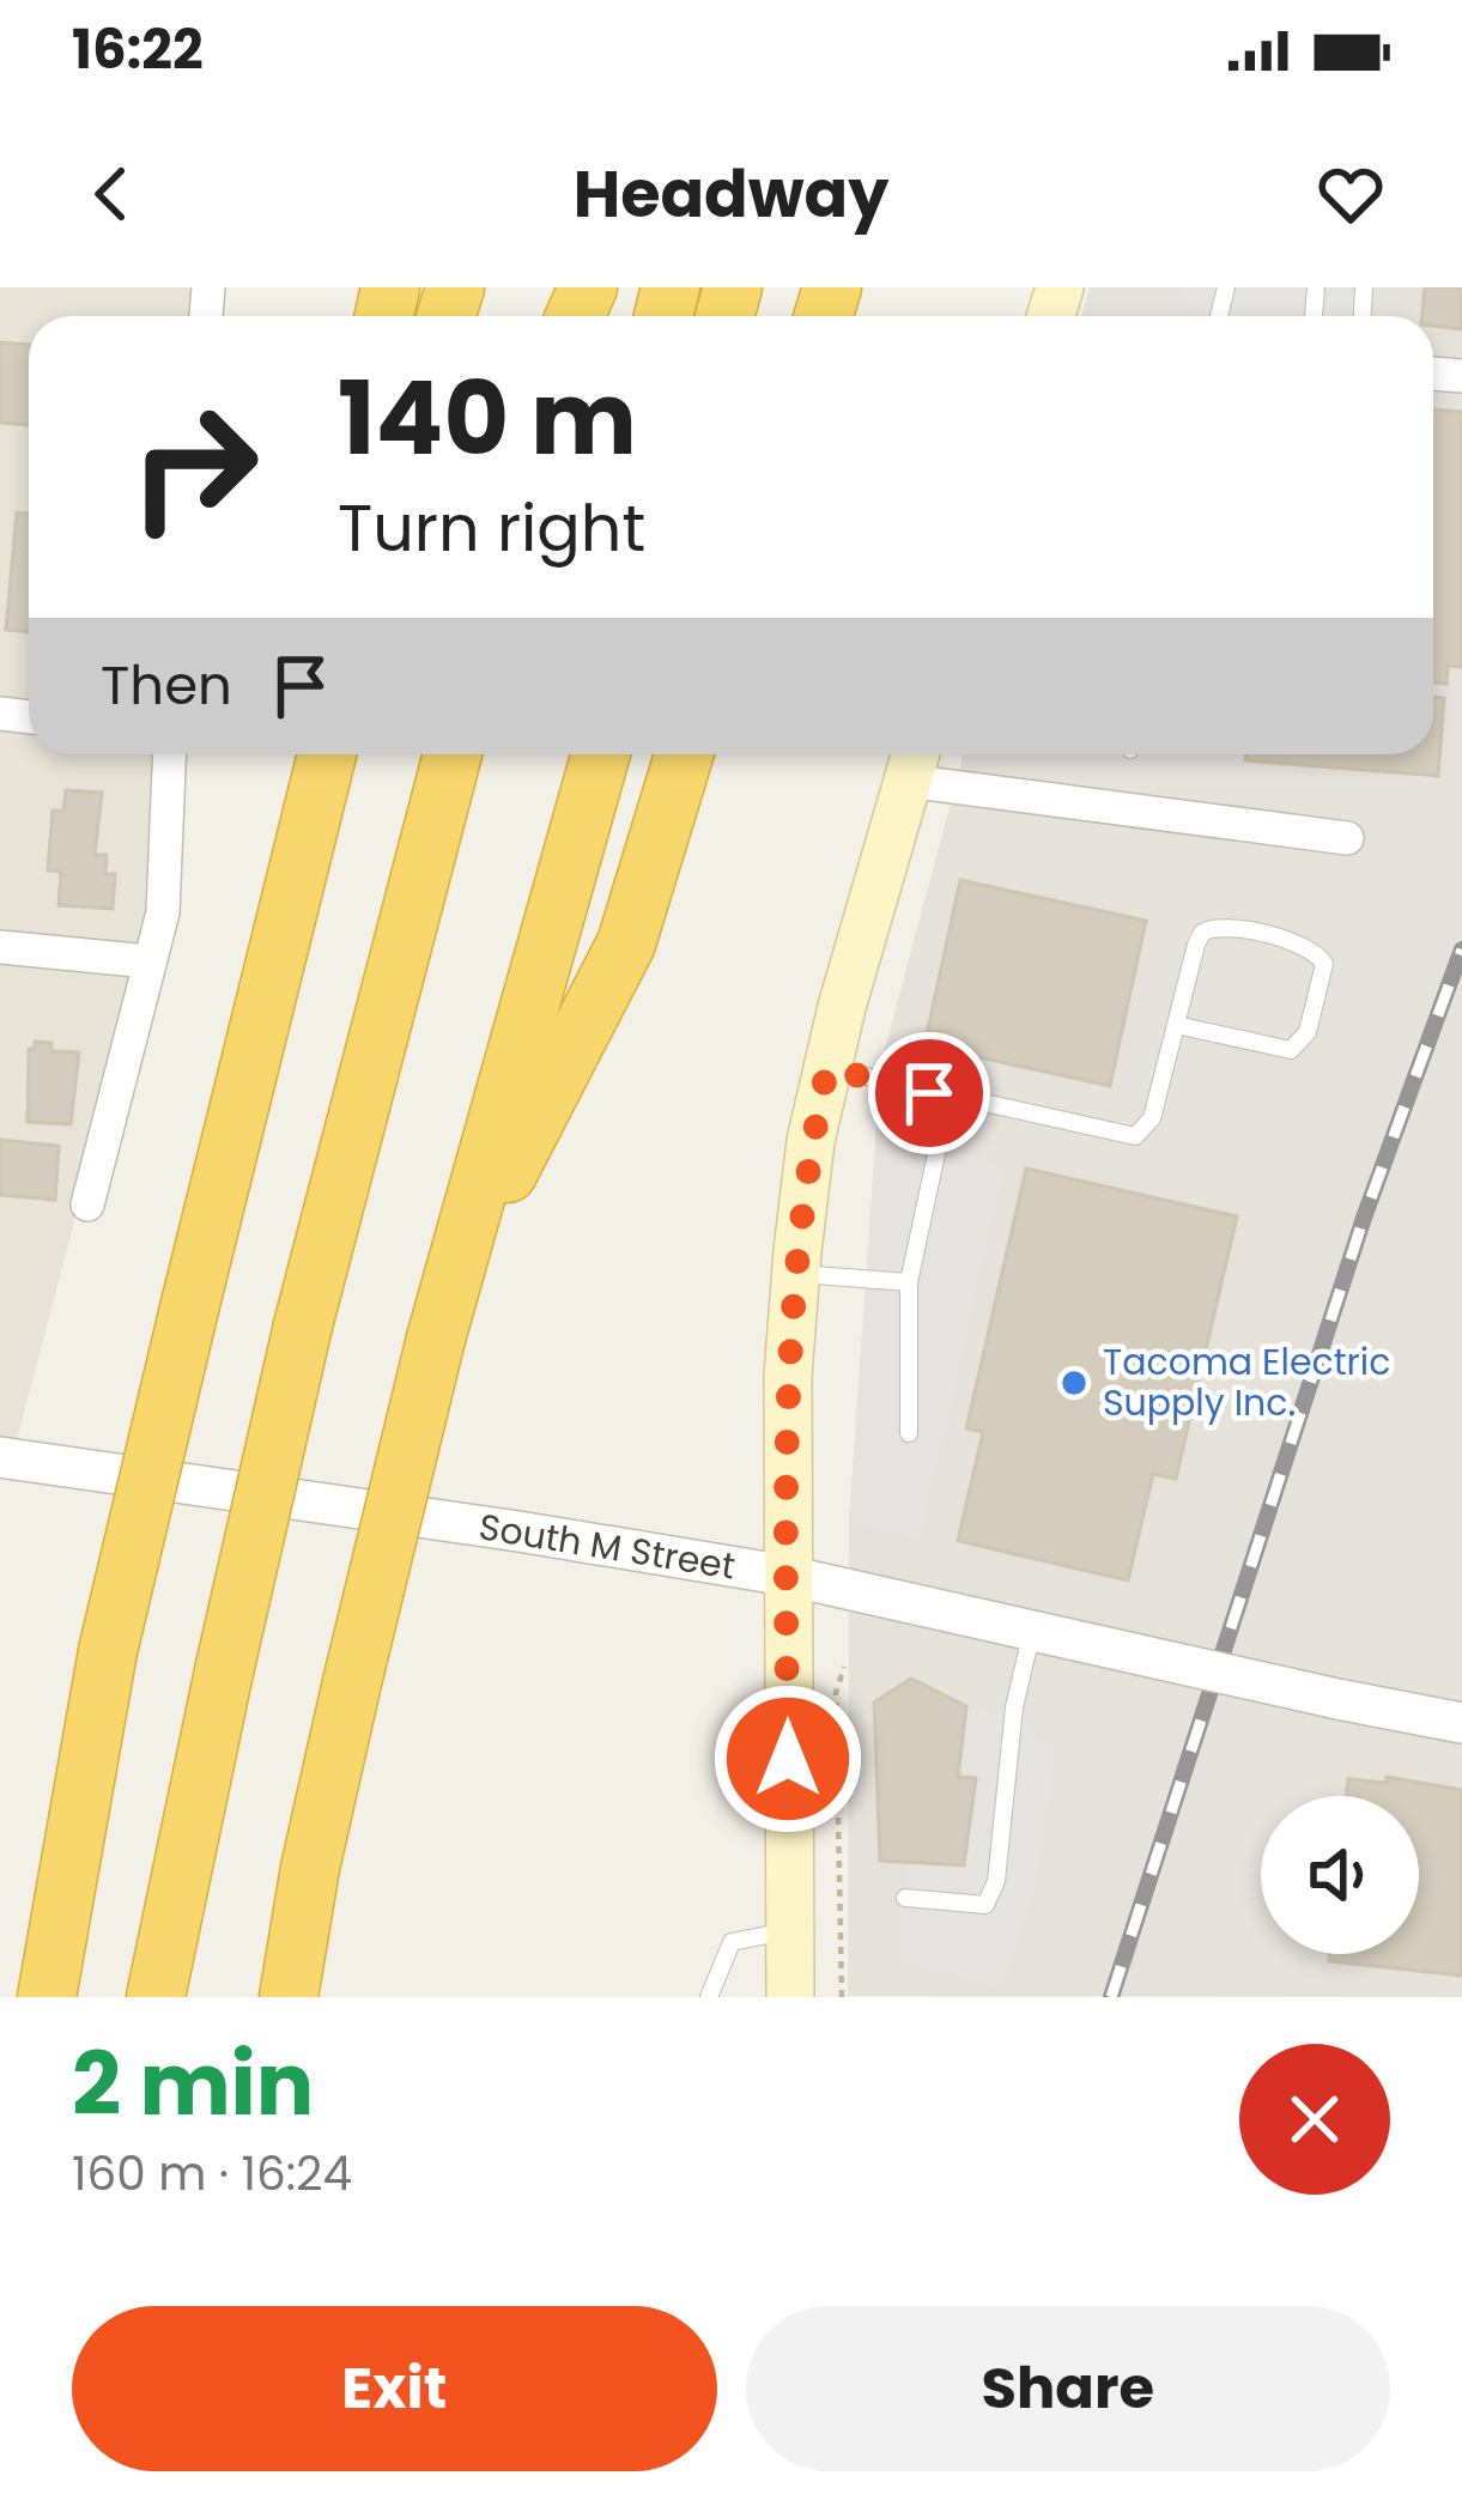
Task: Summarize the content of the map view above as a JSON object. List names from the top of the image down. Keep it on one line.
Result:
{"streets":{"street":["South M Street"]},"places":["Tacoma Electric Supply Inc."],"page":{"status":"16:22","header":"Headway","turn":["140 m","Turn right"],"then":"Then","heading":["2 min","160 m · 16:24"],"buttons":["Exit","Share"]}}
